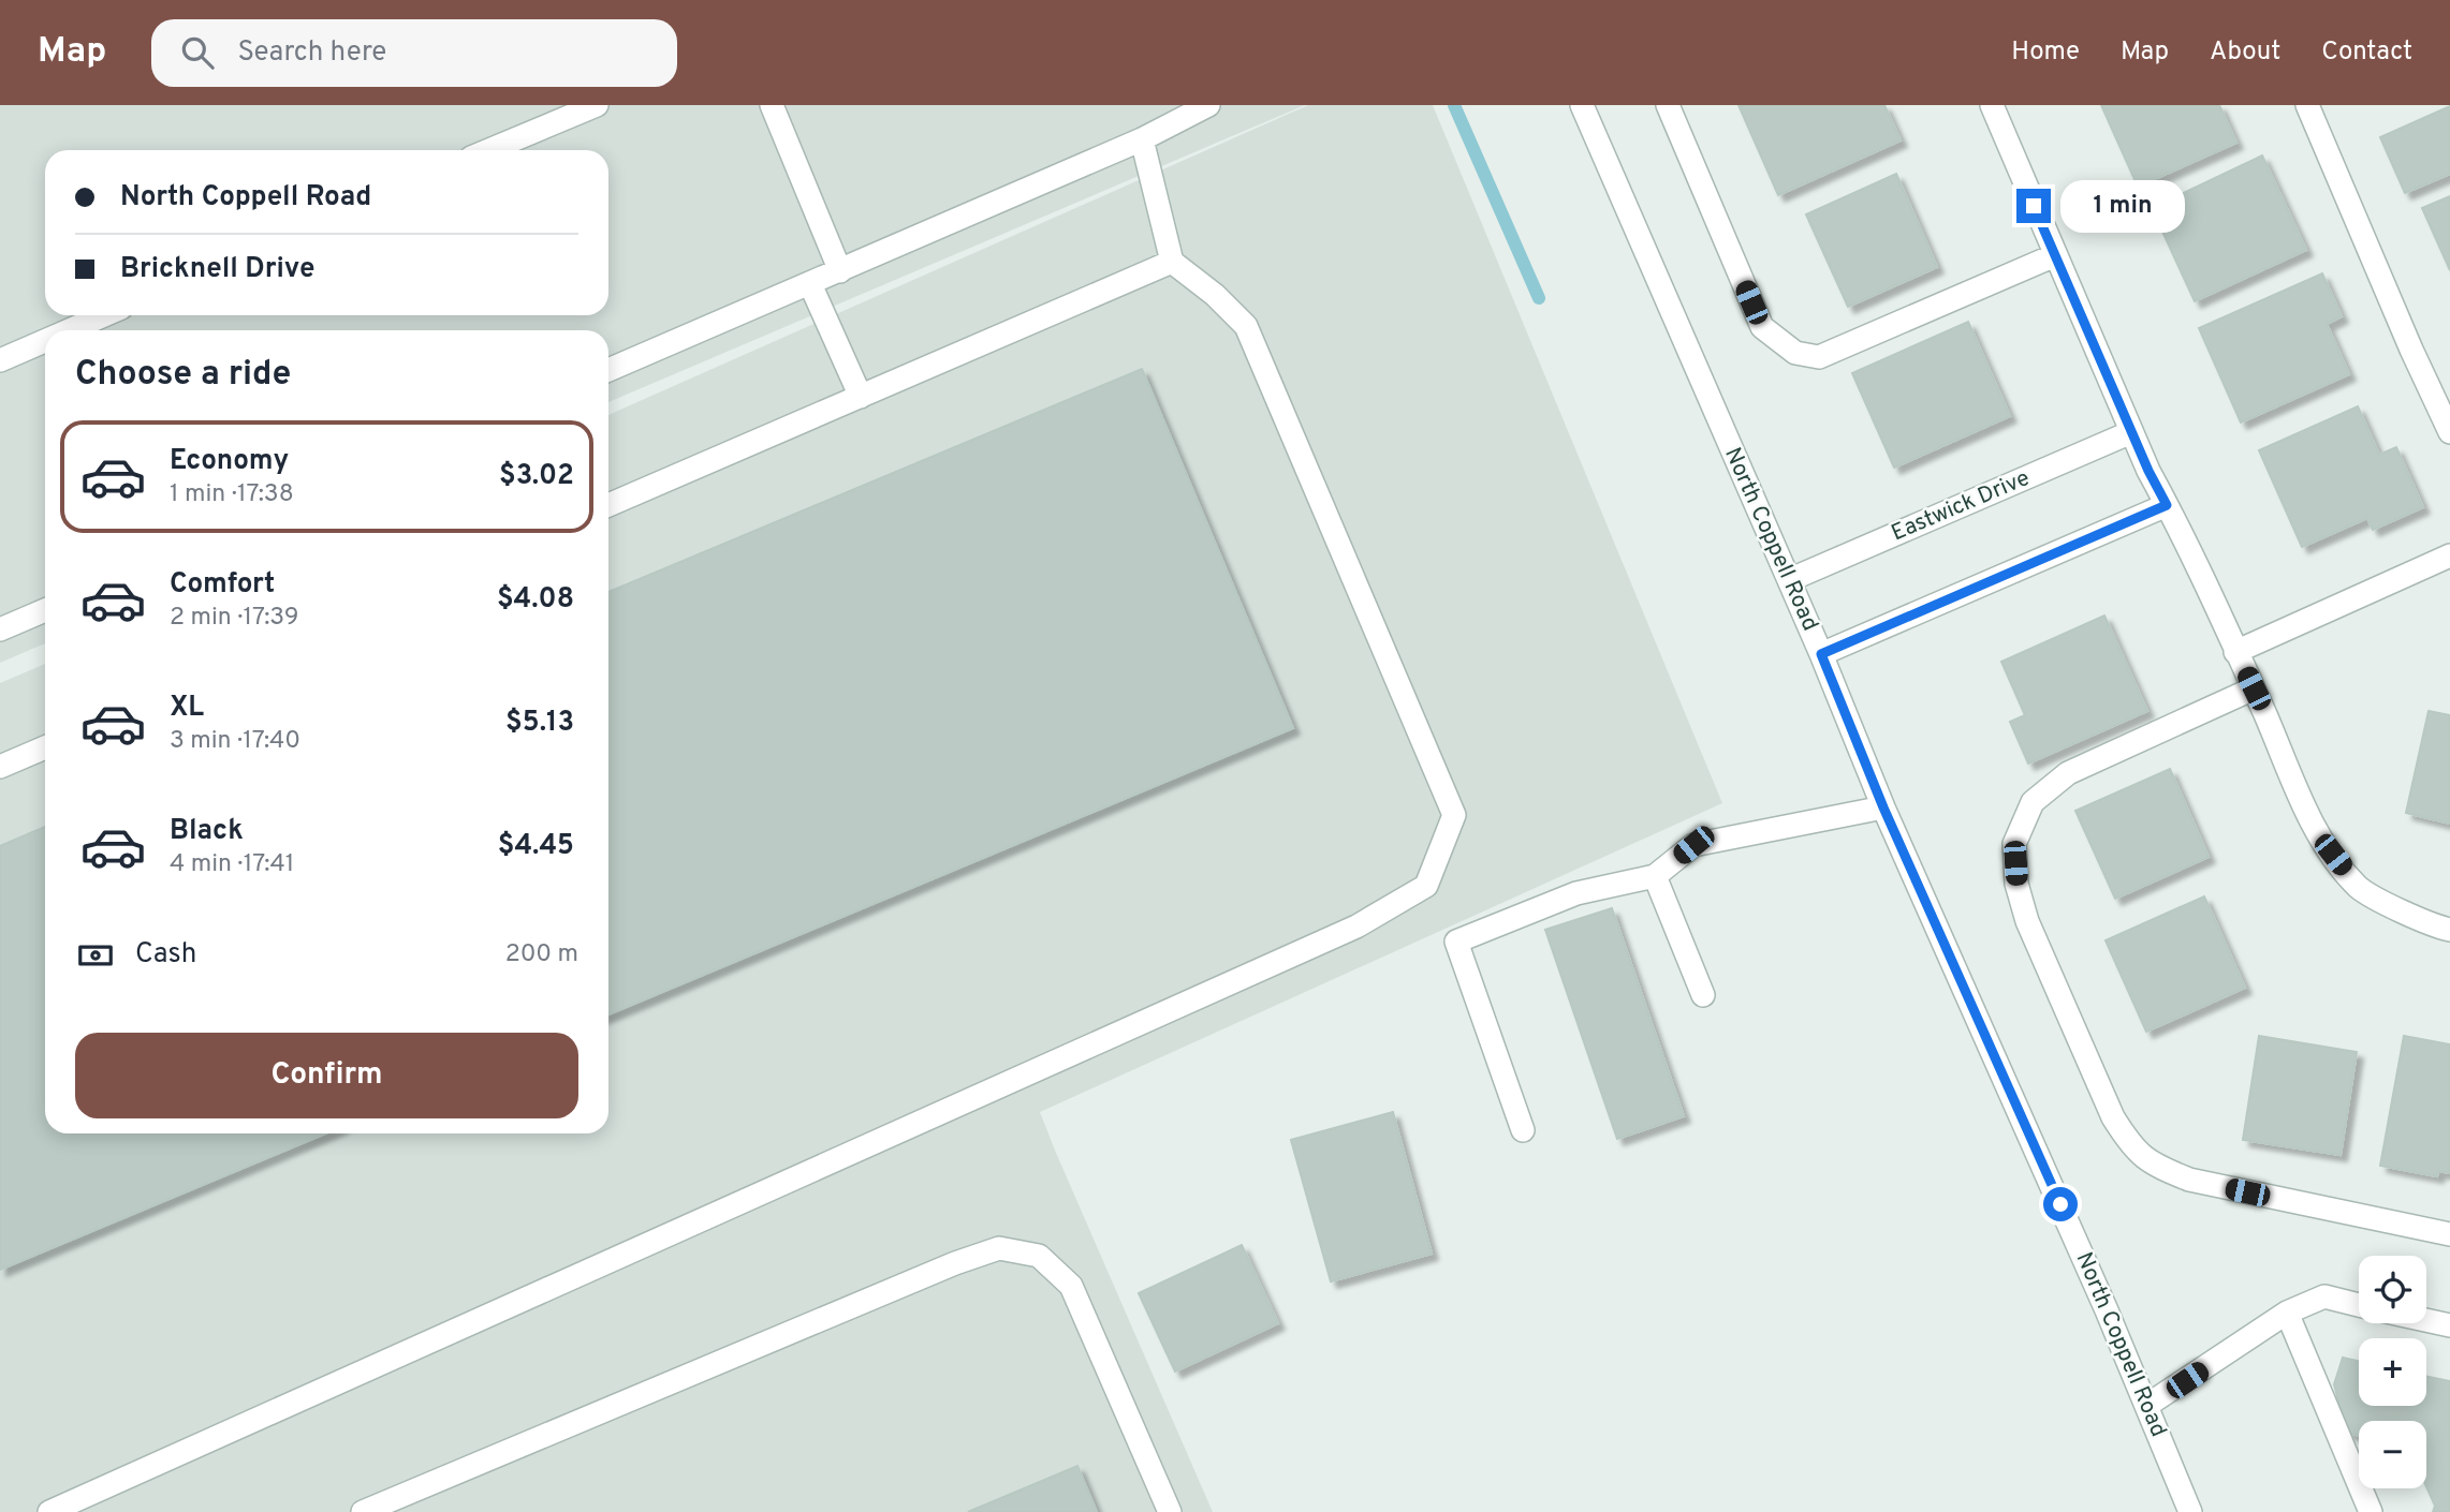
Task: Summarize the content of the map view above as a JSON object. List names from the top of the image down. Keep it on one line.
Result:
{"streets":{"street":["Eastwick Drive","North Coppell Road"]},"crossings":[["Eastwick Drive","North Coppell Road"]],"page":{"header":"Map","search":"Search here","nav":["Home","Map","About","Contact"],"banner":["North Coppell Road","Bricknell Drive"],"bubble":"1 min","heading":"Choose a ride","list":[{"name":"Economy","note":"1 min · 17:38","value":"$3.02"},{"name":"Comfort","note":"2 min · 17:39","value":"$4.08"},{"name":"XL","note":"3 min · 17:40","value":"$5.13"},{"name":"Black","note":"4 min · 17:41","value":"$4.45"}],"pay":["Cash","200 m"],"buttons":"Confirm","map_buttons":["+","−"]}}
